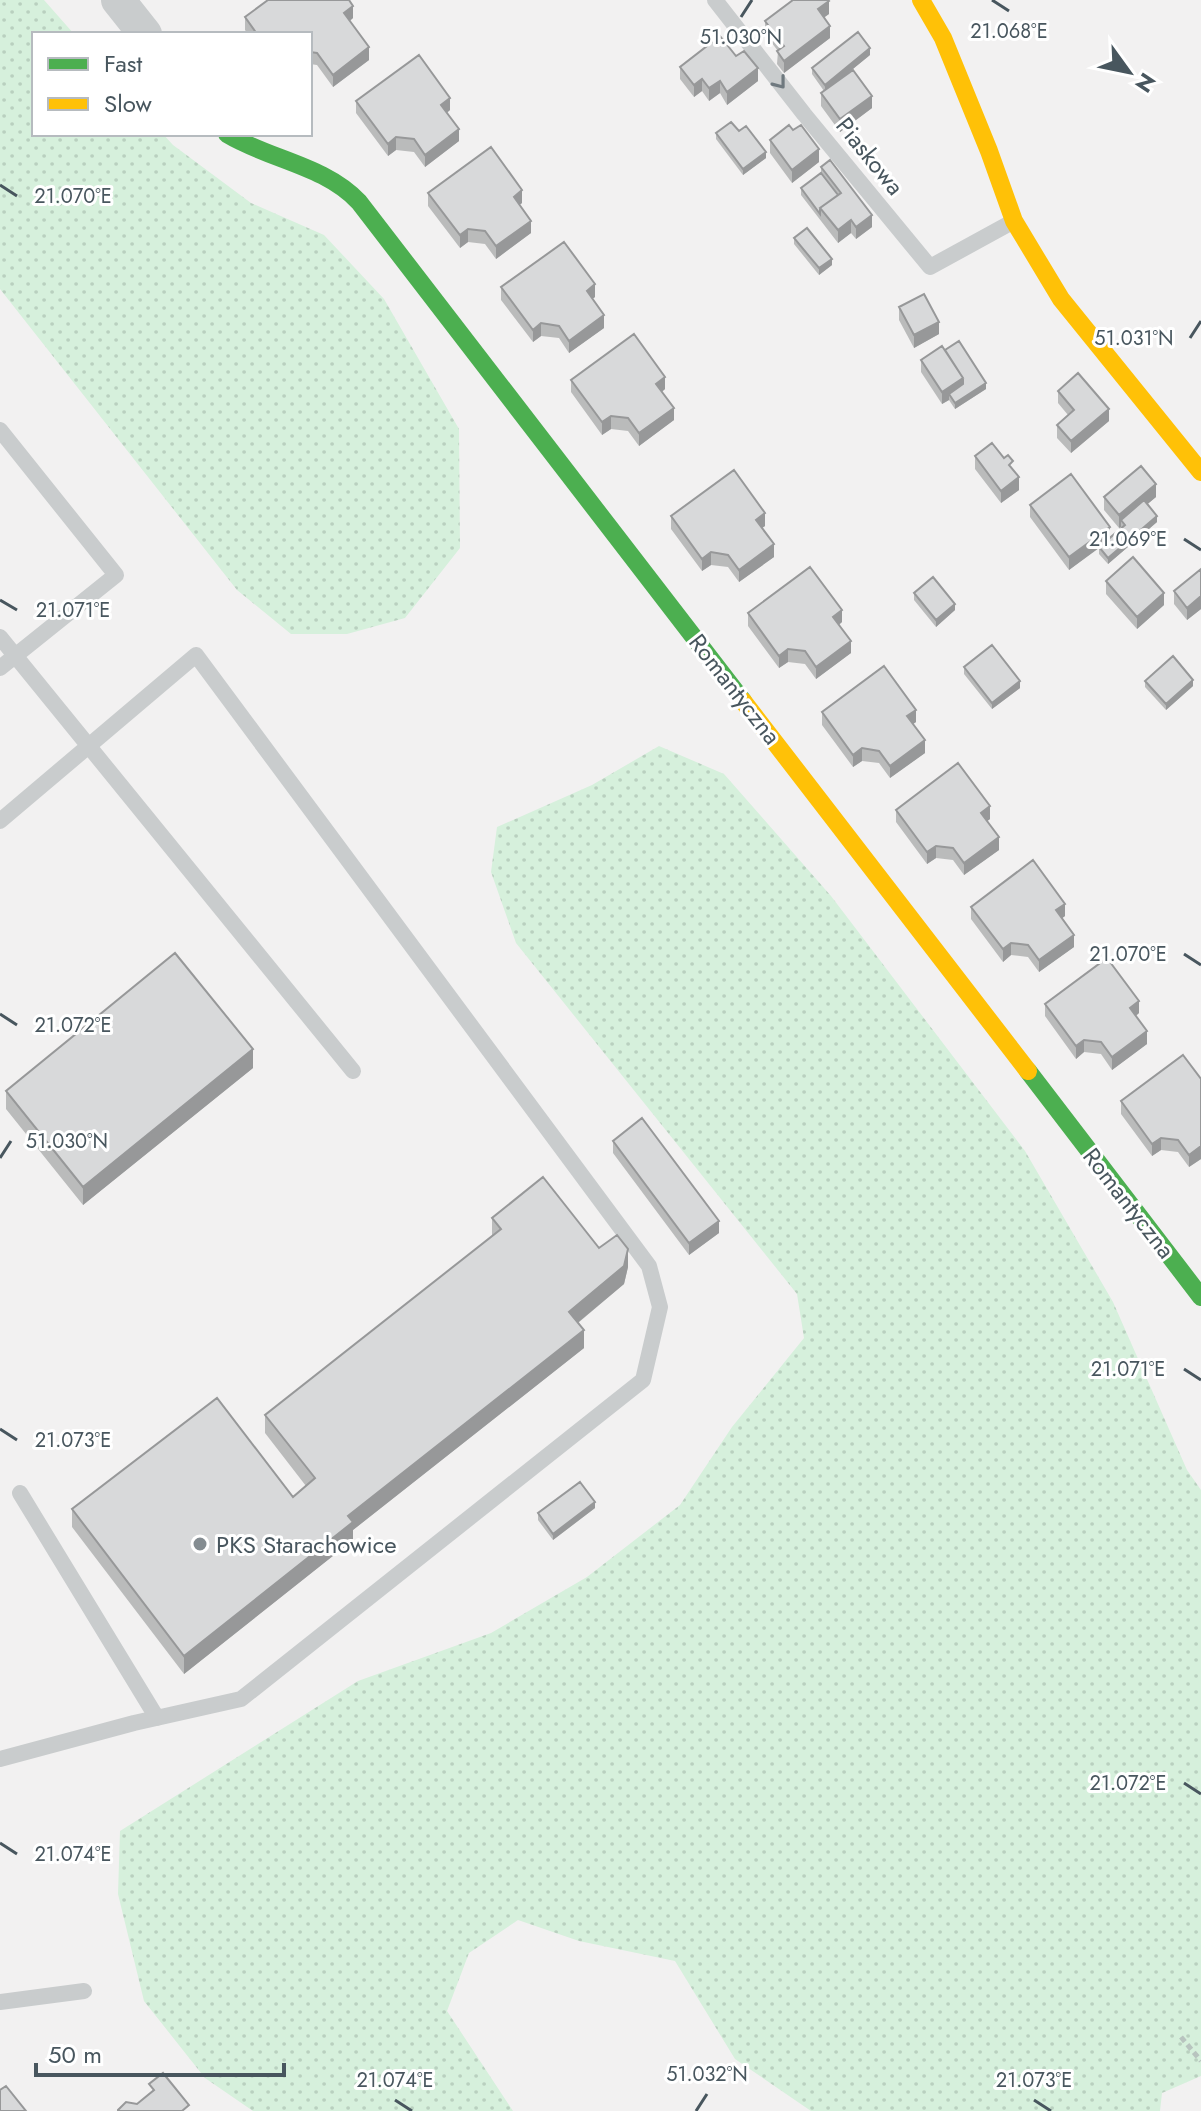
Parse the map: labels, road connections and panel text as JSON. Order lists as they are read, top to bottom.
{
  "streets": {
    "street": ["Romantyczna"],
    "lane": ["Piaskowa"]
  },
  "one_way": ["Piaskowa"],
  "places": ["PKS Starachowice"],
  "legend": ["Fast", "Slow"],
  "scale_bar": "50 m",
  "north": "bottom right",
  "coordinates": [
    "21.068°E",
    "51.030°N",
    "21.070°E",
    "51.031°N",
    "21.069°E",
    "21.071°E",
    "21.072°E",
    "21.073°E",
    "21.074°E",
    "51.032°N"
  ]
}
